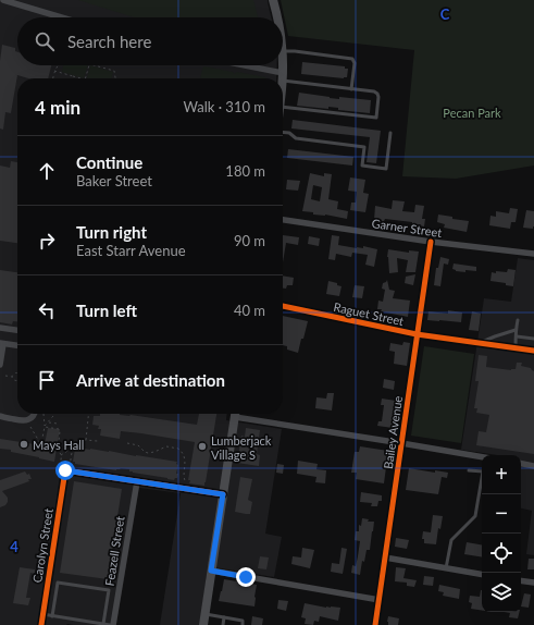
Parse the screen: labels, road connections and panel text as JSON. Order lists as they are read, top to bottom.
{
  "streets": {
    "street": [
      "Garner Street",
      "Raguet Street",
      "Bailey Avenue",
      "Carolyn Street",
      "Feazell Street"
    ]
  },
  "crossings": [
    ["Garner Street", "Bailey Avenue"],
    ["Raguet Street", "Bailey Avenue"]
  ],
  "parks": ["Pecan Park"],
  "places": ["Mays Hall", "Lumberjack Village S"],
  "page": {
    "search": "Search here",
    "heading": ["4 min", "Walk · 310 m"],
    "list": [
      ["Continue", "Baker Street", "180 m"],
      ["Turn right", "East Starr Avenue", "90 m"],
      ["Turn left", "40 m"],
      "Arrive at destination"
    ],
    "map_buttons": ["+", "−"]
  },
  "grid": {
    "columns": ["C"],
    "rows": ["4"]
  }
}
